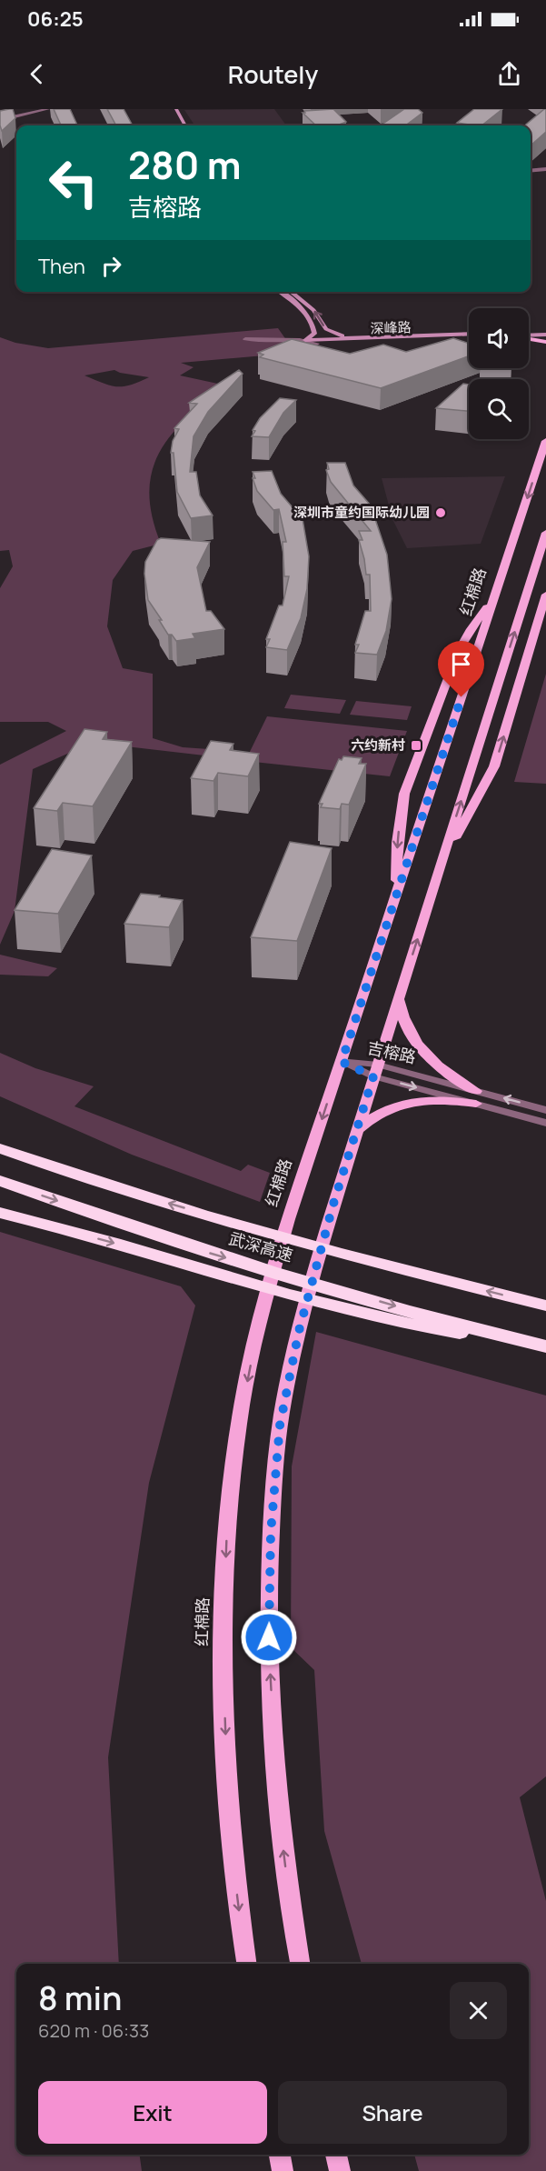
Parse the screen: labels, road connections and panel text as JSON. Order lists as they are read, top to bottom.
{
  "streets": {
    "highway": ["武深高速"],
    "main road": ["红棉路"],
    "street": ["深峰路", "吉榕路"]
  },
  "crossings": [
    ["红棉路", "吉榕路"]
  ],
  "places": {
    "other": ["深圳市童约国际幼儿园"],
    "transit": ["六约新村"]
  },
  "page": {
    "status": "06:25",
    "header": "Routely",
    "turn": ["280 m", "吉榕路"],
    "then": "Then",
    "heading": ["8 min", "620 m · 06:33"],
    "buttons": ["Exit", "Share"]
  }
}
